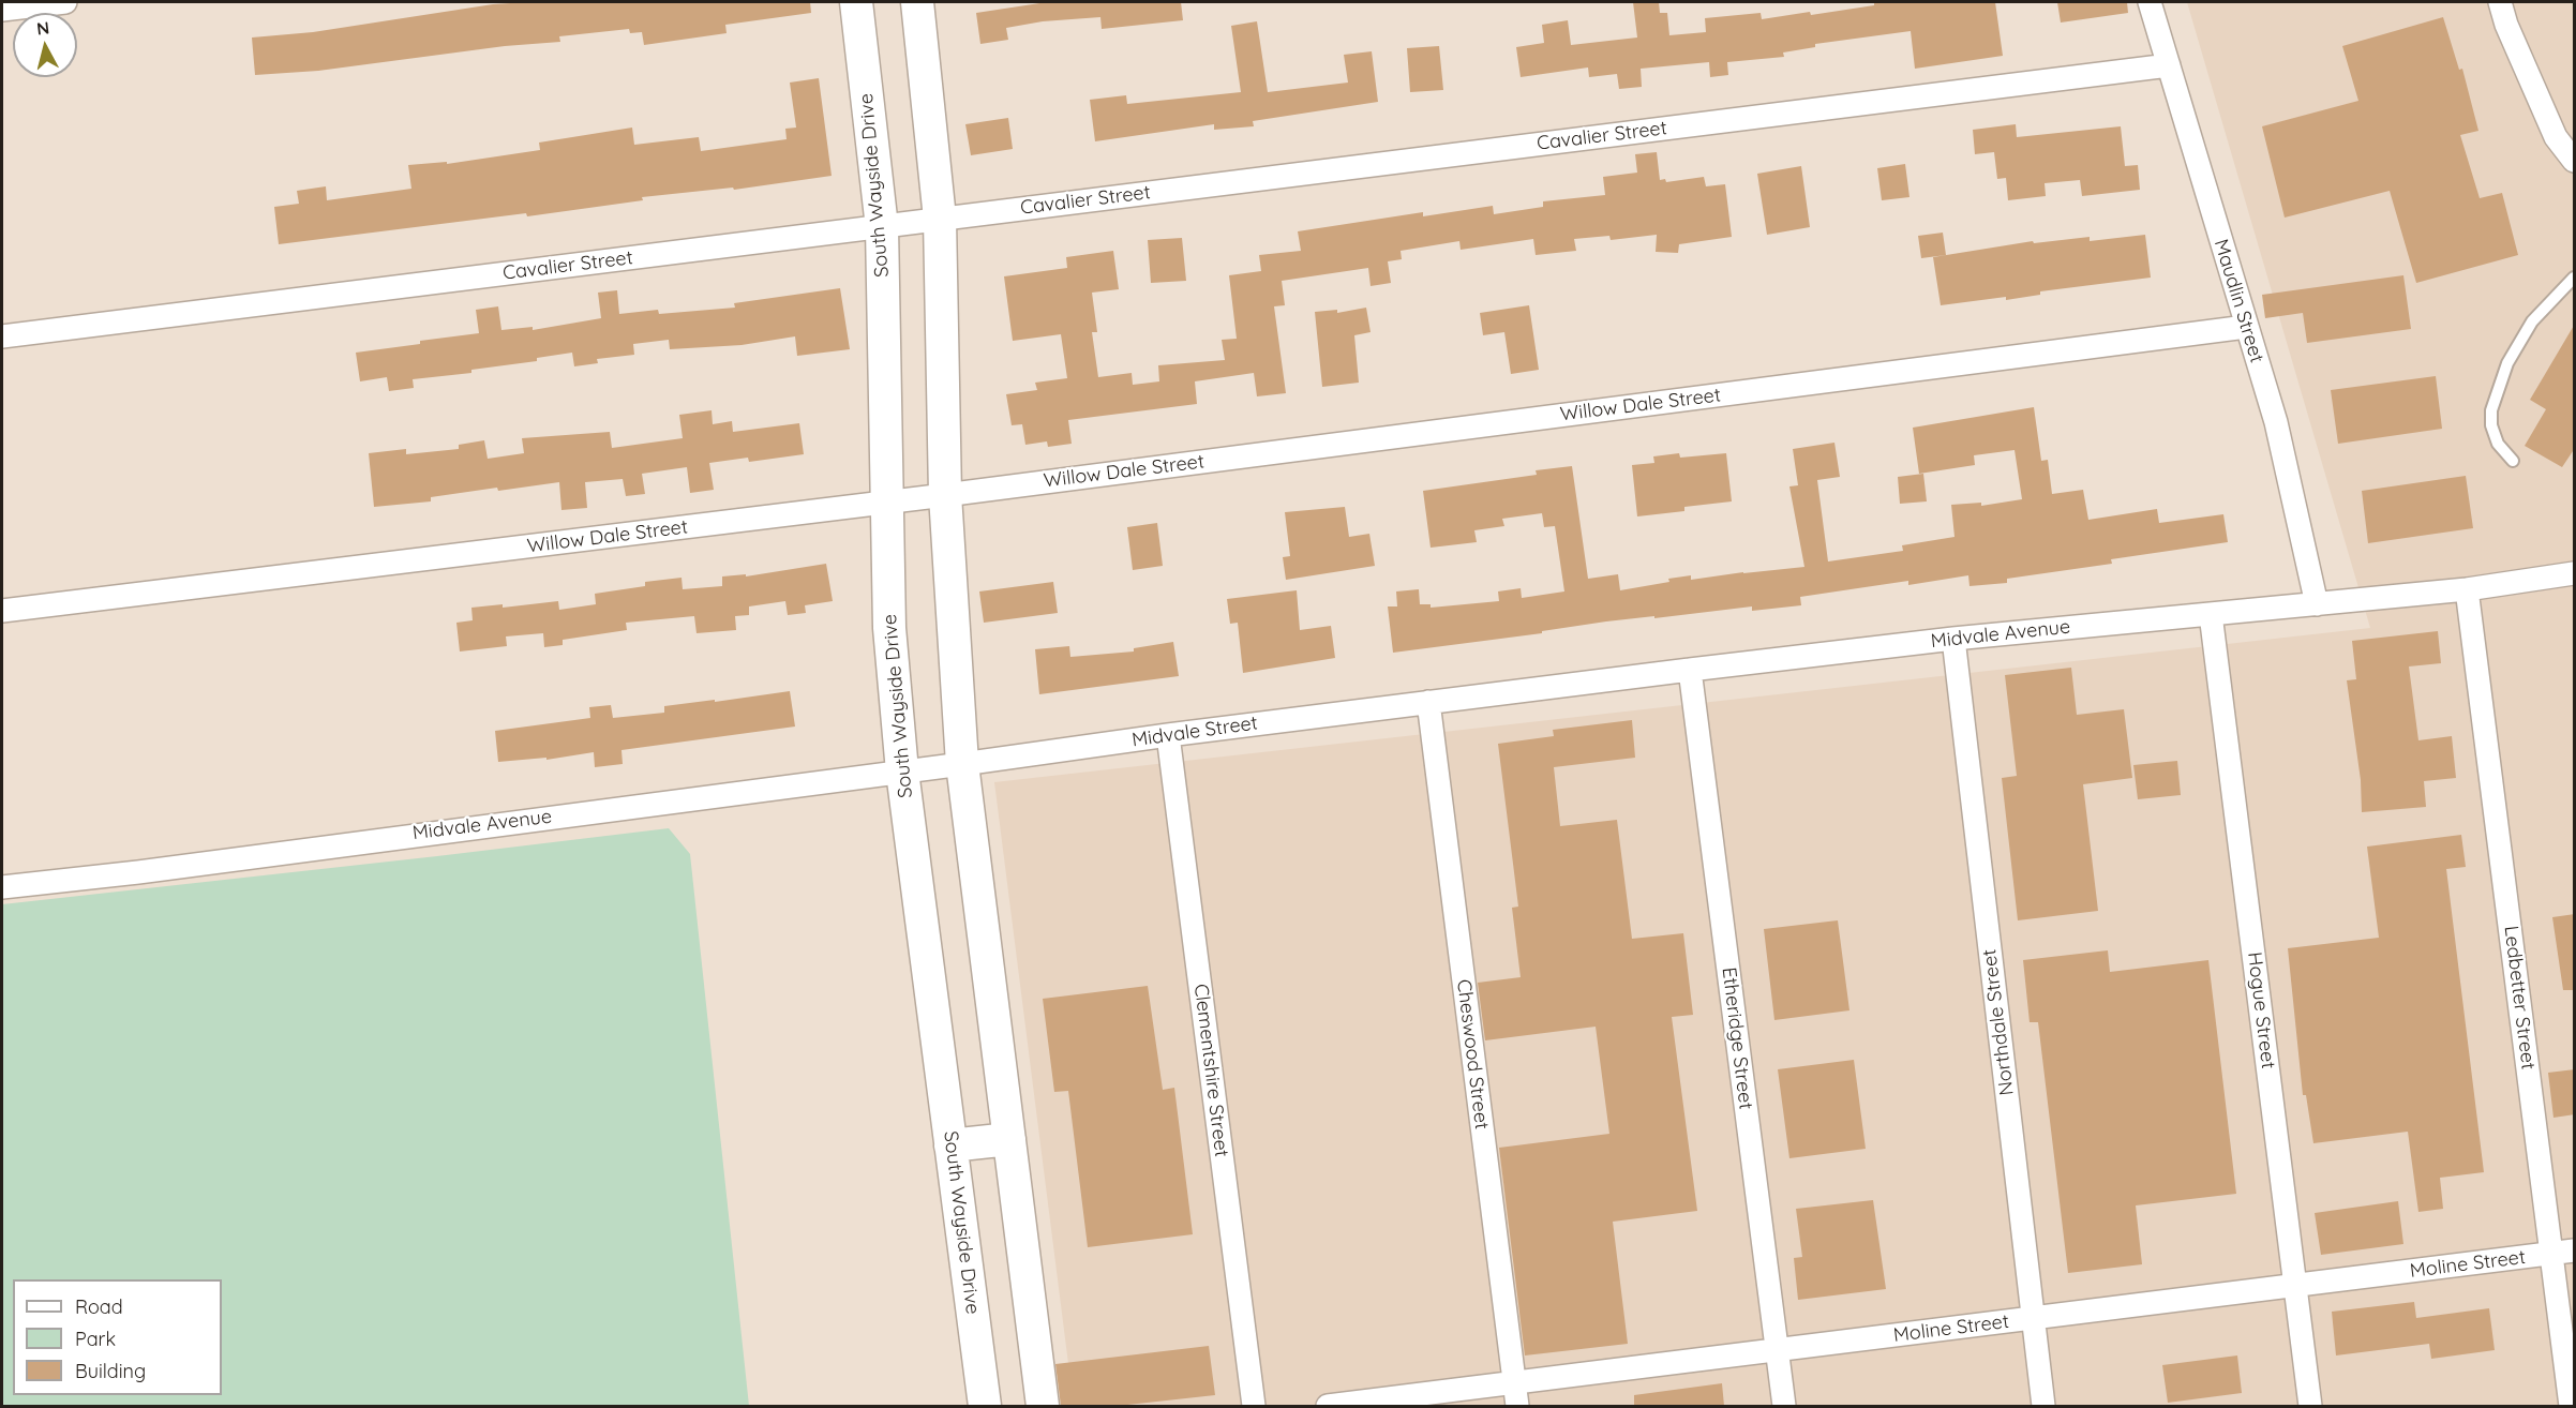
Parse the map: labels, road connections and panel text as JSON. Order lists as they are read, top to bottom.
{
  "streets": {
    "main road": ["South Wayside Drive"],
    "street": [
      "Cavalier Street",
      "Maudlin Street",
      "Willow Dale Street",
      "Midvale Avenue",
      "Midvale Street",
      "Ledbetter Street",
      "Hogue Street",
      "Northdale Street",
      "Etheridge Street",
      "Cheswood Street",
      "Clementshire Street",
      "Moline Street"
    ]
  },
  "crossings": [
    ["Cavalier Street", "South Wayside Drive"],
    ["Cavalier Street", "Maudlin Street"],
    ["South Wayside Drive", "Willow Dale Street"],
    ["South Wayside Drive", "Midvale Avenue"],
    ["Maudlin Street", "Willow Dale Street"],
    ["Maudlin Street", "Midvale Avenue"],
    ["Midvale Avenue", "Midvale Street"],
    ["Midvale Avenue", "Ledbetter Street"],
    ["Midvale Avenue", "Hogue Street"],
    ["Midvale Avenue", "Northdale Street"],
    ["Midvale Avenue", "Etheridge Street"],
    ["Midvale Avenue", "Cheswood Street"],
    ["Midvale Street", "Cheswood Street"],
    ["Midvale Street", "Clementshire Street"],
    ["Ledbetter Street", "Moline Street"],
    ["Hogue Street", "Moline Street"],
    ["Northdale Street", "Moline Street"],
    ["Etheridge Street", "Moline Street"],
    ["Cheswood Street", "Moline Street"]
  ],
  "legend": ["Road", "Park", "Building"],
  "north": "top"
}
